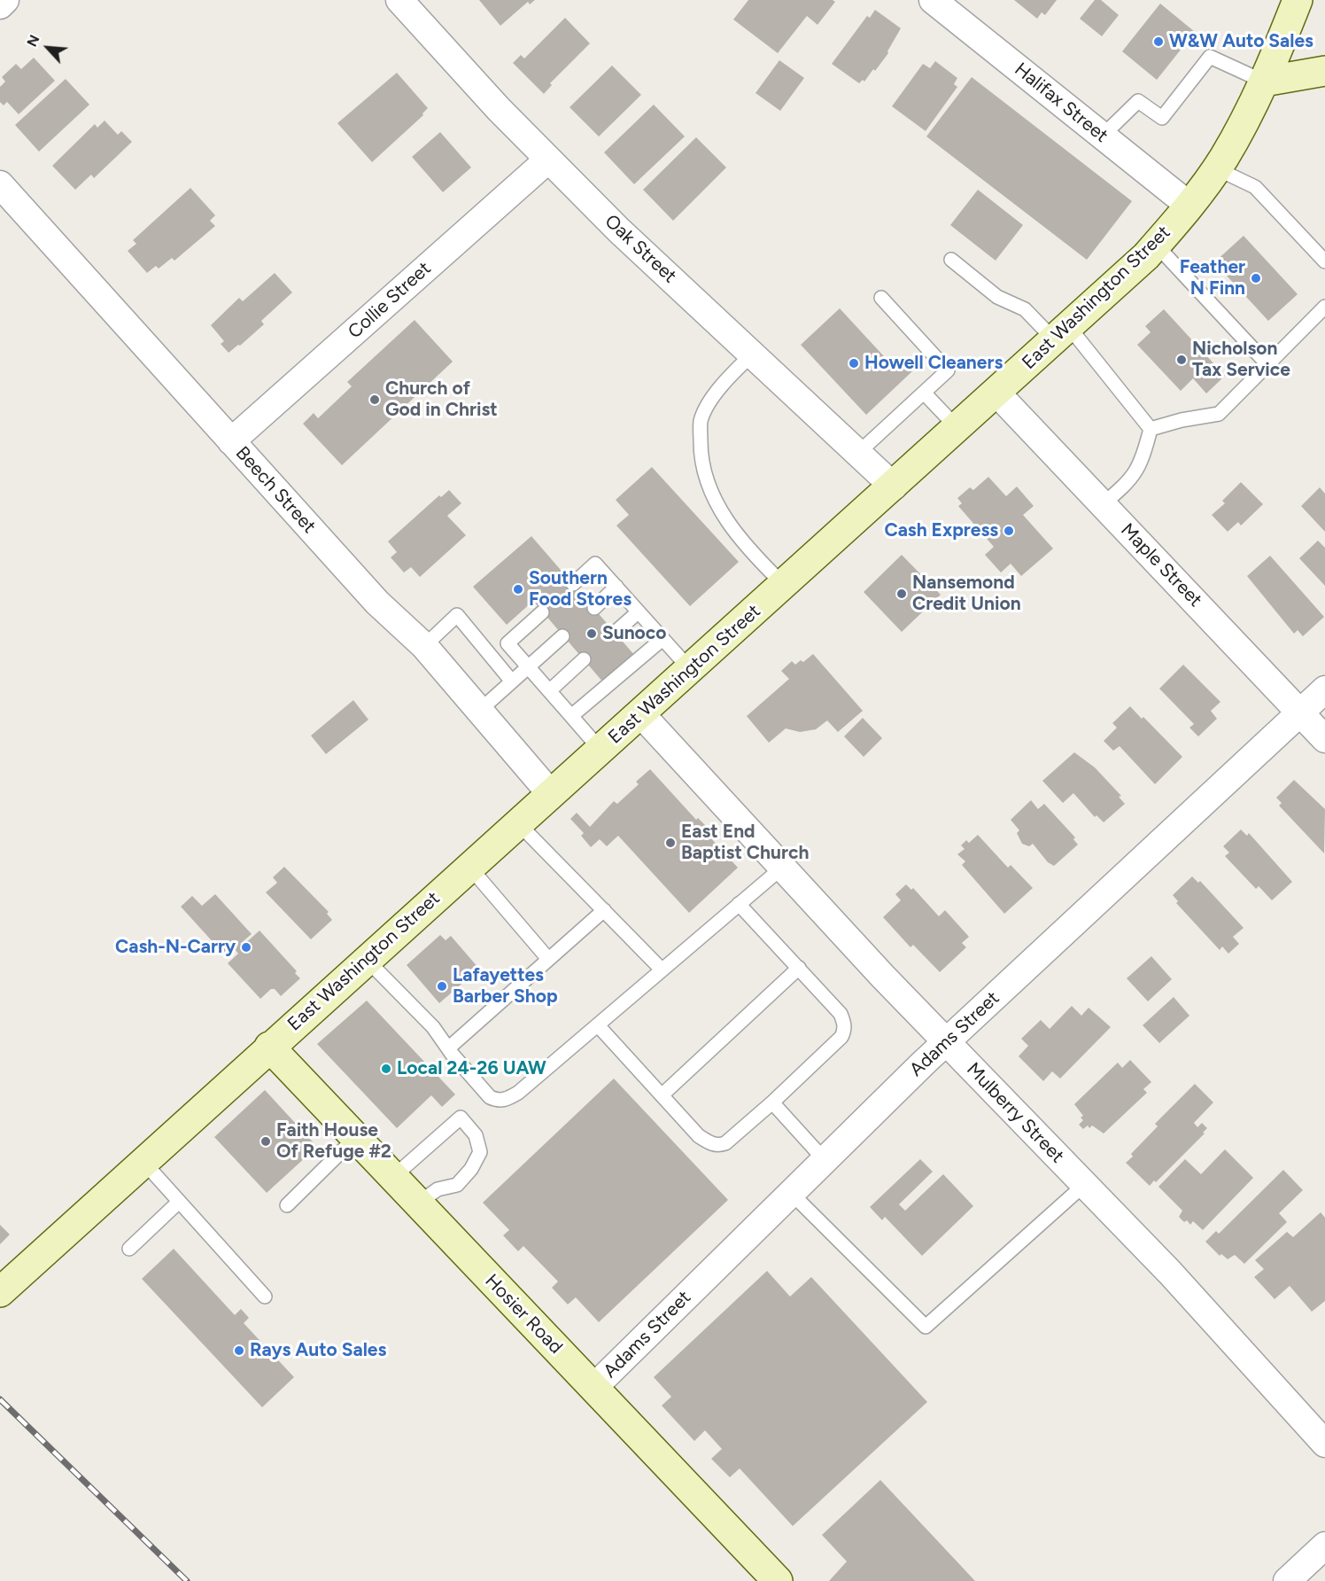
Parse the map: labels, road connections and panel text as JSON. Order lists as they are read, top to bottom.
{
  "streets": {
    "main road": ["East Washington Street", "Hosier Road"],
    "street": [
      "Halifax Street",
      "Oak Street",
      "Collie Street",
      "Beech Street",
      "Maple Street",
      "Adams Street",
      "Mulberry Street"
    ]
  },
  "crossings": [
    ["Halifax Street", "East Washington Street"],
    ["Oak Street", "East Washington Street"],
    ["Oak Street", "Collie Street"],
    ["East Washington Street", "Beech Street"],
    ["East Washington Street", "Maple Street"],
    ["East Washington Street", "Mulberry Street"],
    ["East Washington Street", "Hosier Road"],
    ["Collie Street", "Beech Street"],
    ["Maple Street", "Adams Street"],
    ["Adams Street", "Mulberry Street"],
    ["Adams Street", "Hosier Road"]
  ],
  "places": [
    "W&W Auto Sales",
    "Feather N Finn",
    "Nicholson Tax Service",
    "Howell Cleaners",
    "Church of God in Christ",
    "Cash Express",
    "Southern Food Stores",
    "Nansemond Credit Union",
    "Sunoco",
    "East End Baptist Church",
    "Cash-N-Carry",
    "Lafayettes Barber Shop",
    "Local 24-26 UAW",
    "Faith House Of Refuge #2",
    "Rays Auto Sales"
  ],
  "north": "top left"
}
